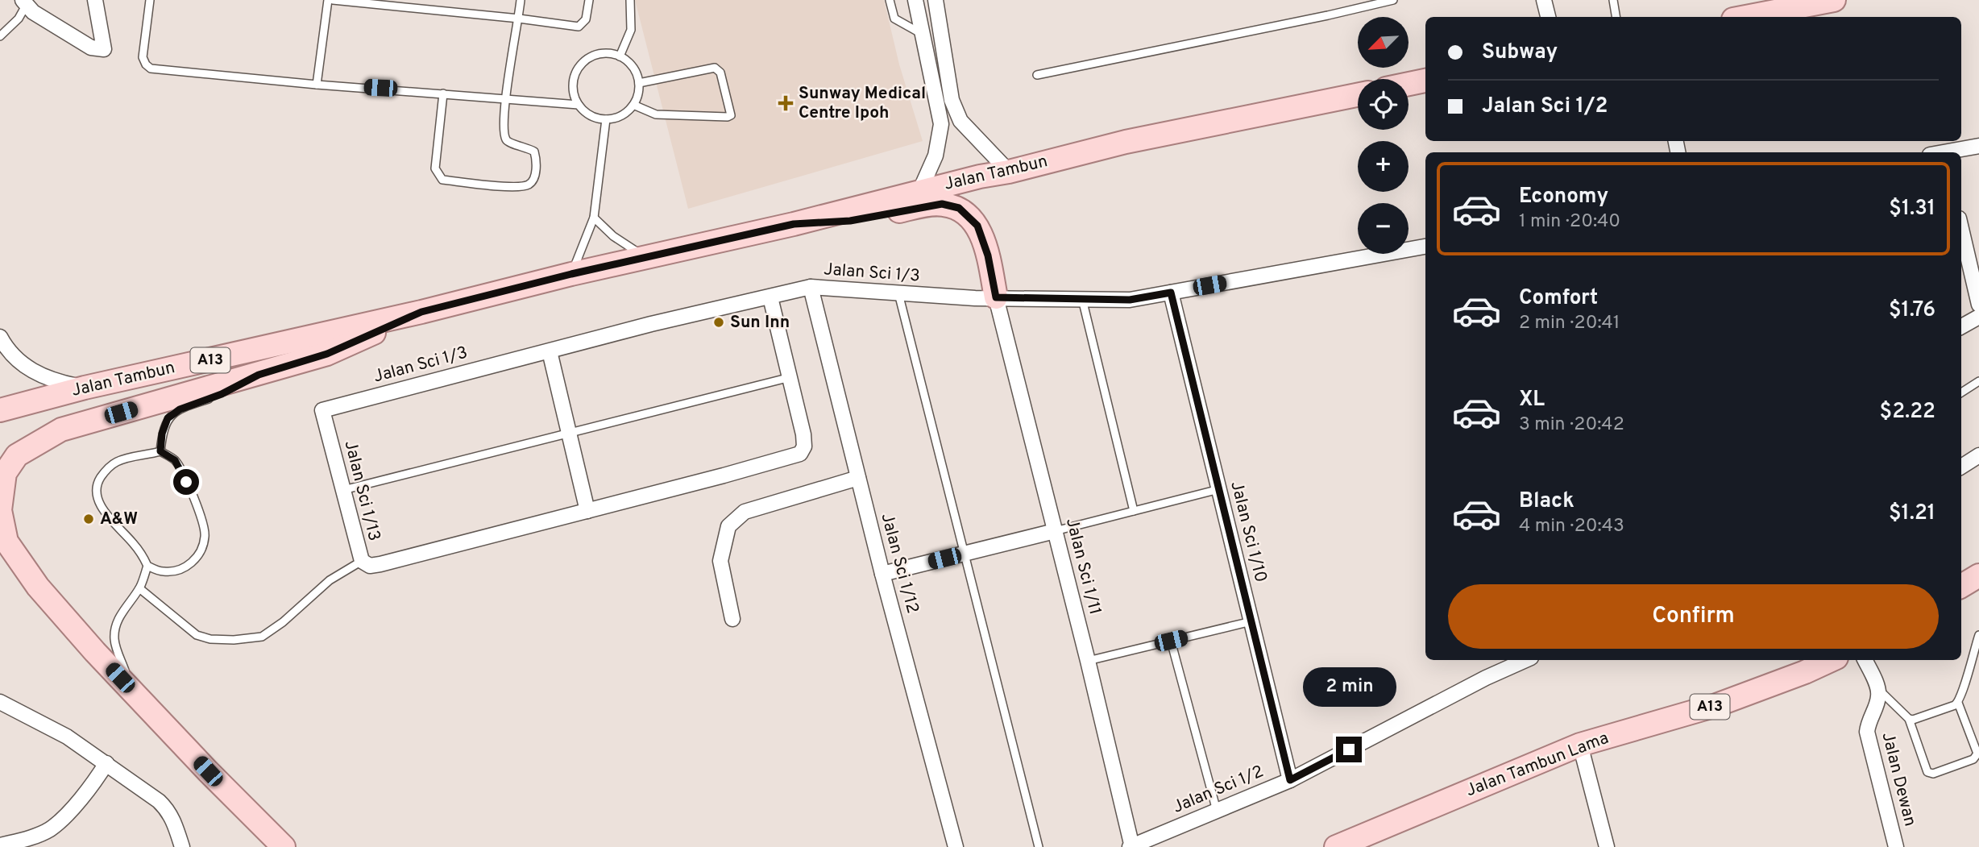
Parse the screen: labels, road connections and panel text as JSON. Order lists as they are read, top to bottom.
{
  "streets": {
    "main road": ["Jalan Tambun", "A13", "Jalan Tambun Lama"],
    "street": [
      "Jalan Sci 1/3",
      "Jalan Sci 1/13",
      "Jalan Sci 1/10",
      "Jalan Sci 1/12",
      "Jalan Sci 1/11",
      "Jalan Dewan",
      "Jalan Sci 1/2"
    ]
  },
  "crossings": [
    ["Jalan Sci 1/3", "Jalan Sci 1/13"],
    ["Jalan Sci 1/3", "Jalan Sci 1/10"],
    ["Jalan Sci 1/3", "Jalan Sci 1/12"],
    ["Jalan Sci 1/3", "Jalan Sci 1/11"],
    ["Jalan Sci 1/10", "Jalan Sci 1/2"],
    ["Jalan Sci 1/11", "Jalan Sci 1/2"]
  ],
  "places": {
    "health": ["Sunway Medical Centre Ipoh"],
    "other": ["Sun Inn", "A&W"]
  },
  "north": "bottom left",
  "page": {
    "map_buttons": ["+", "−"],
    "banner": ["Subway", "Jalan Sci 1/2"],
    "list": [
      {
        "name": "Economy",
        "note": "1 min · 20:40",
        "value": "$1.31"
      },
      {
        "name": "Comfort",
        "note": "2 min · 20:41",
        "value": "$1.76"
      },
      {
        "name": "XL",
        "note": "3 min · 20:42",
        "value": "$2.22"
      },
      {
        "name": "Black",
        "note": "4 min · 20:43",
        "value": "$1.21"
      }
    ],
    "buttons": "Confirm",
    "bubble": "2 min"
  }
}
